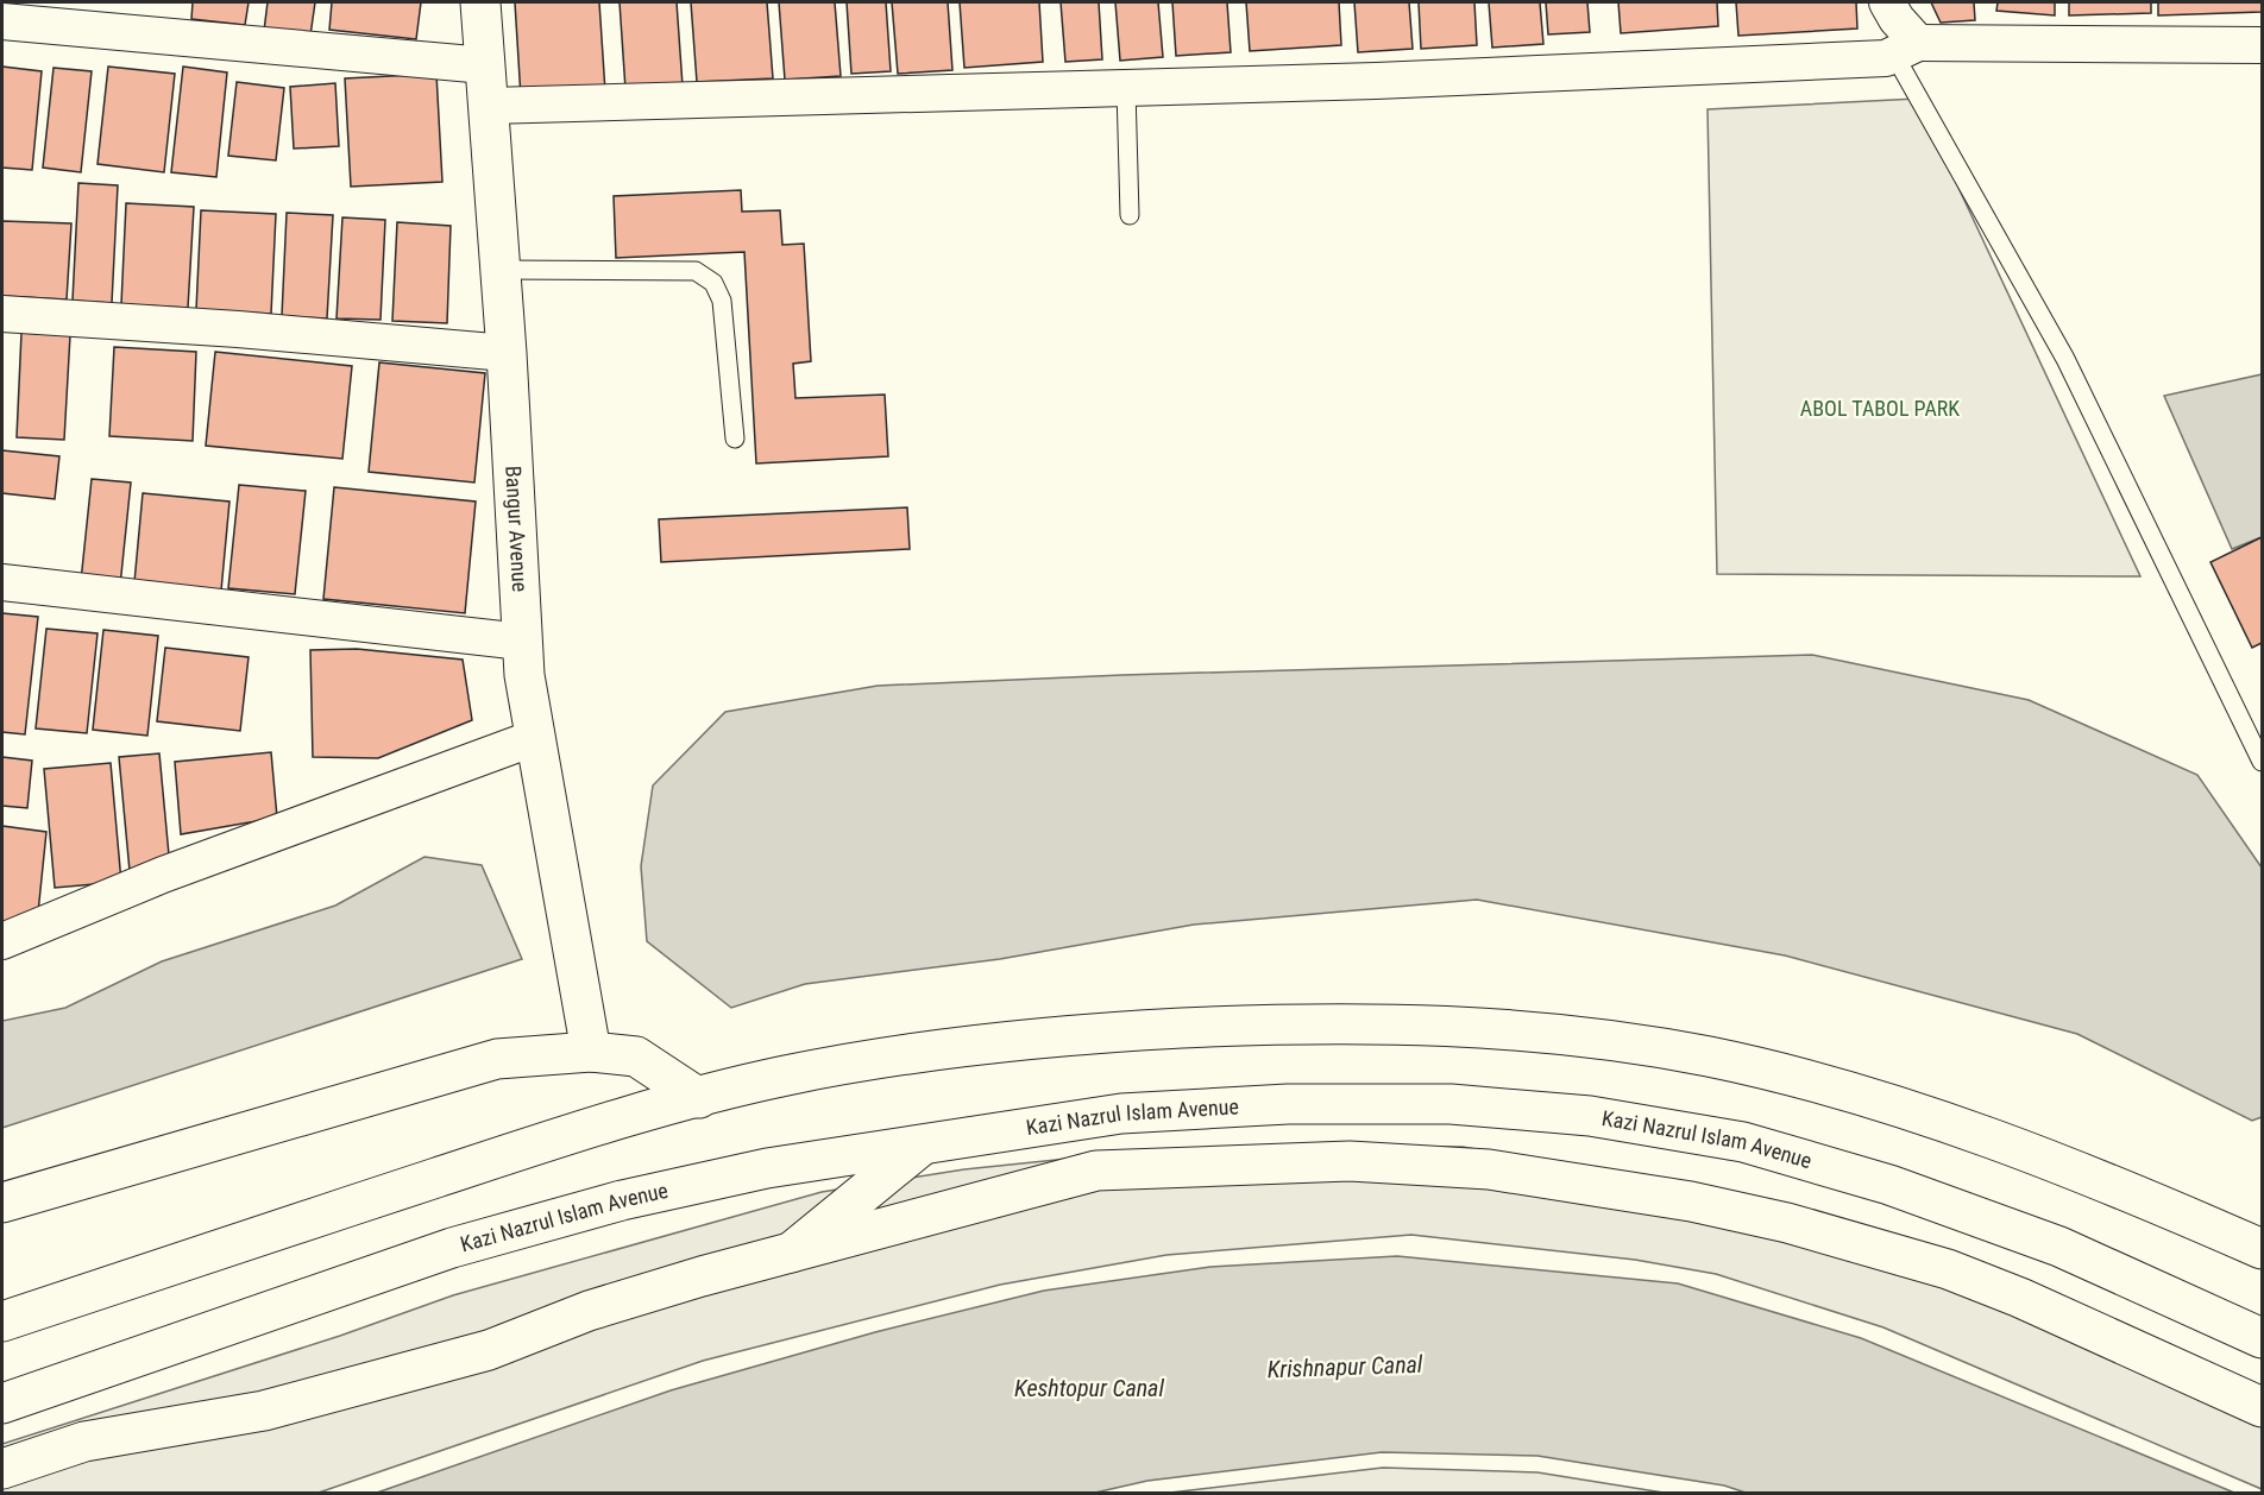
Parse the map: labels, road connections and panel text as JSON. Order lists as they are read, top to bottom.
{
  "streets": {
    "main road": ["Bangur Avenue", "Kazi Nazrul Islam Avenue"]
  },
  "water": ["Krishnapur Canal", "Keshtopur Canal"],
  "parks": ["ABOL TABOL PARK"]
}
